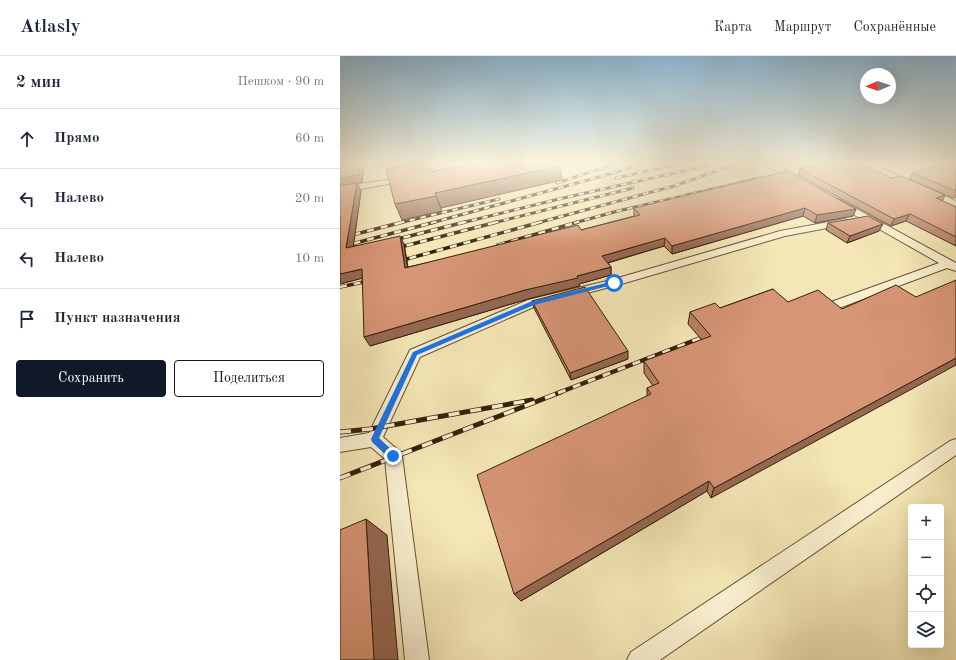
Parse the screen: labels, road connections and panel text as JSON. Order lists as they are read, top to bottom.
{
  "north": "left",
  "page": {
    "header": "Atlasly",
    "nav": ["Карта", "Маршрут", "Сохранённые"],
    "heading": ["2 мин", "Пешком · 90 m"],
    "list": [
      ["Прямо", "60 m"],
      ["Налево", "20 m"],
      ["Налево", "10 m"],
      "Пункт назначения"
    ],
    "buttons": ["Сохранить", "Поделиться"],
    "map_buttons": ["+", "−"]
  }
}
